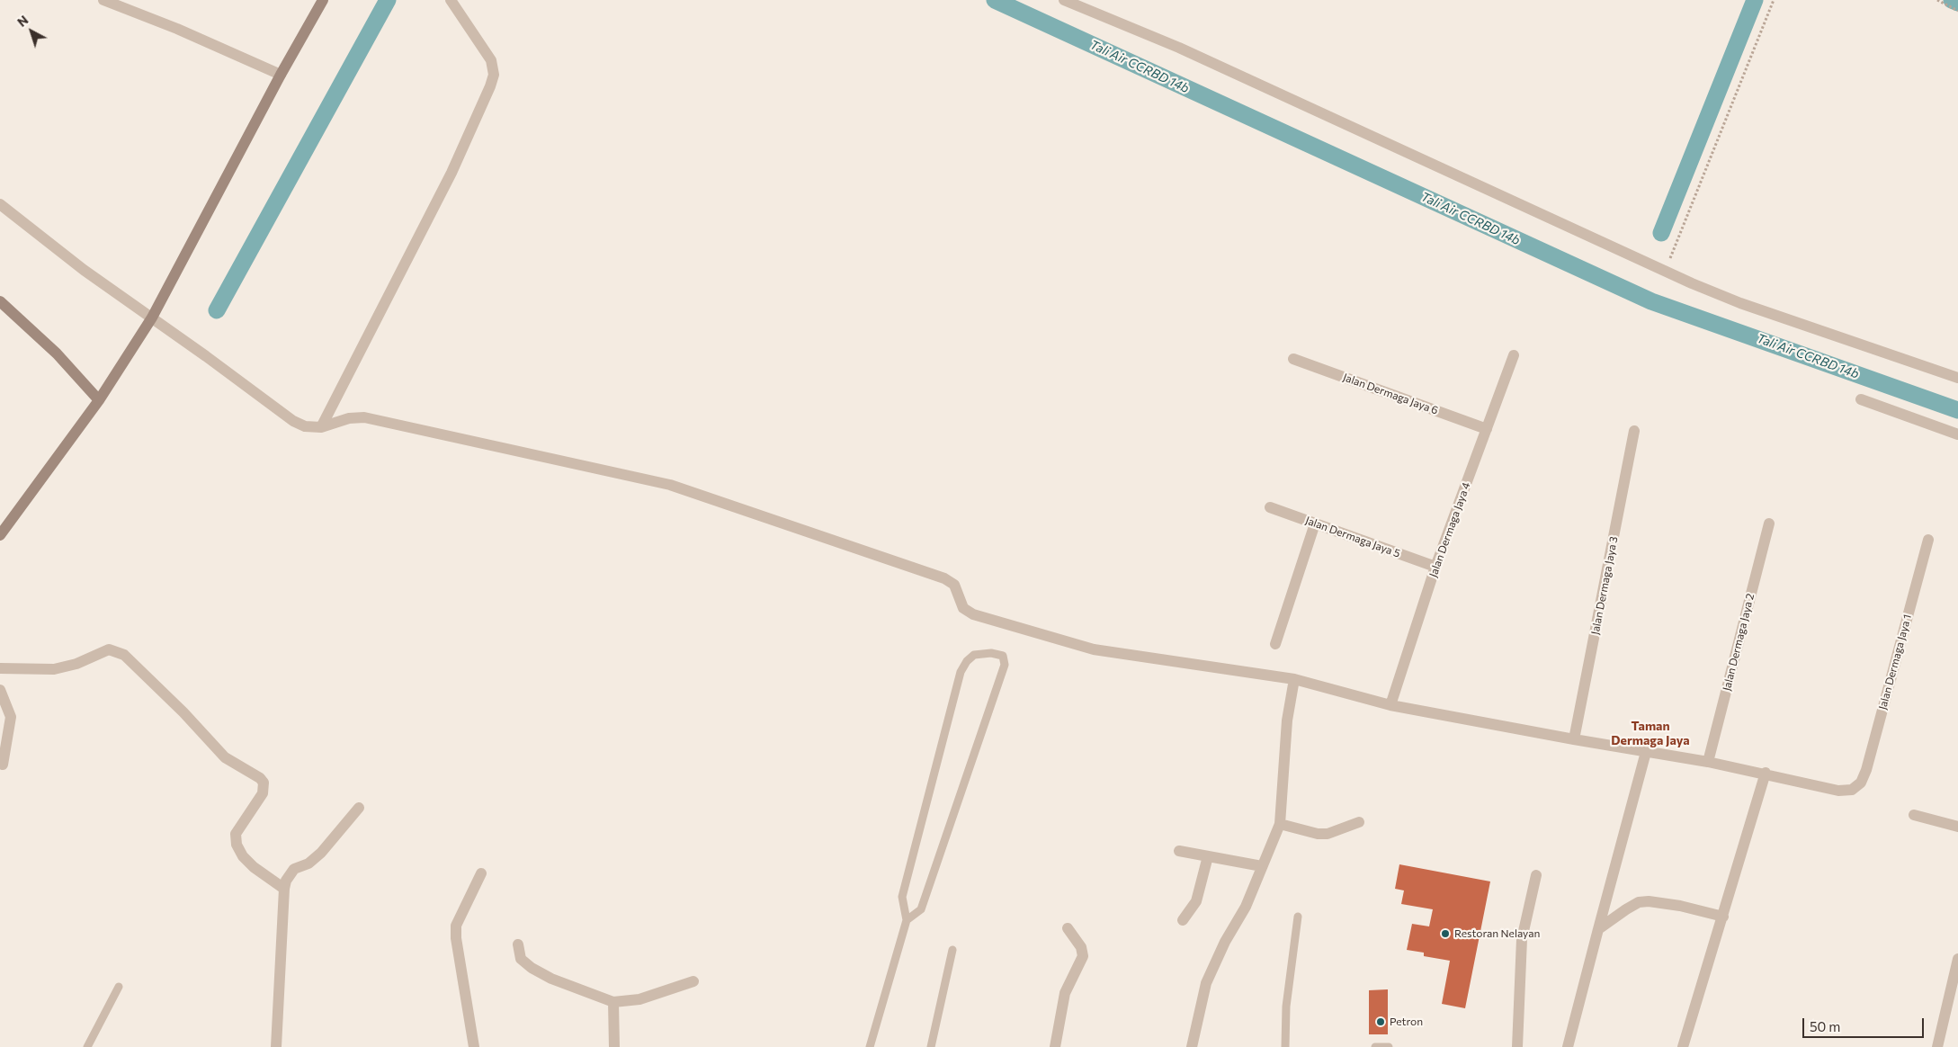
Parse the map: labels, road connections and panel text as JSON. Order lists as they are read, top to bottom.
{
  "streets": {
    "street": [
      "Jalan Dermaga Jaya 6",
      "Jalan Dermaga Jaya 4",
      "Jalan Dermaga Jaya 5",
      "Jalan Dermaga Jaya 3",
      "Jalan Dermaga Jaya 2",
      "Jalan Dermaga Jaya 1"
    ]
  },
  "crossings": [
    ["Jalan Dermaga Jaya 6", "Jalan Dermaga Jaya 4"],
    ["Jalan Dermaga Jaya 4", "Jalan Dermaga Jaya 5"]
  ],
  "districts": ["Taman Dermaga Jaya"],
  "water": ["Tali Air CCRBD 14b"],
  "places": ["Restoran Nelayan", "Petron"],
  "scale_bar": "50 m",
  "north": "top left"
}
